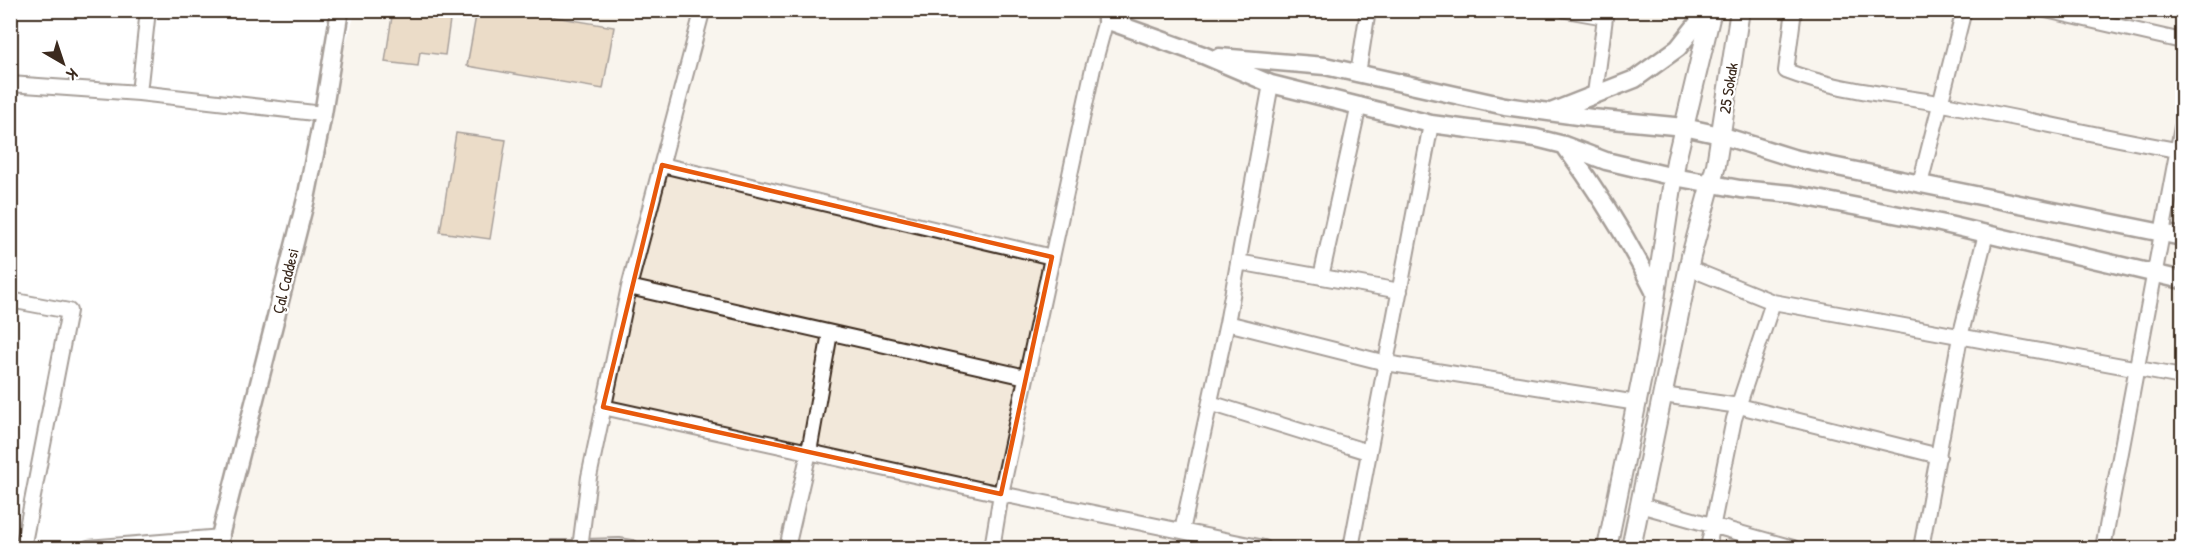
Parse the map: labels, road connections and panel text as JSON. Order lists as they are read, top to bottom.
{
  "streets": {
    "main road": ["25 Sokak"],
    "street": ["Çal Caddesi"]
  },
  "north": "bottom right"
}
